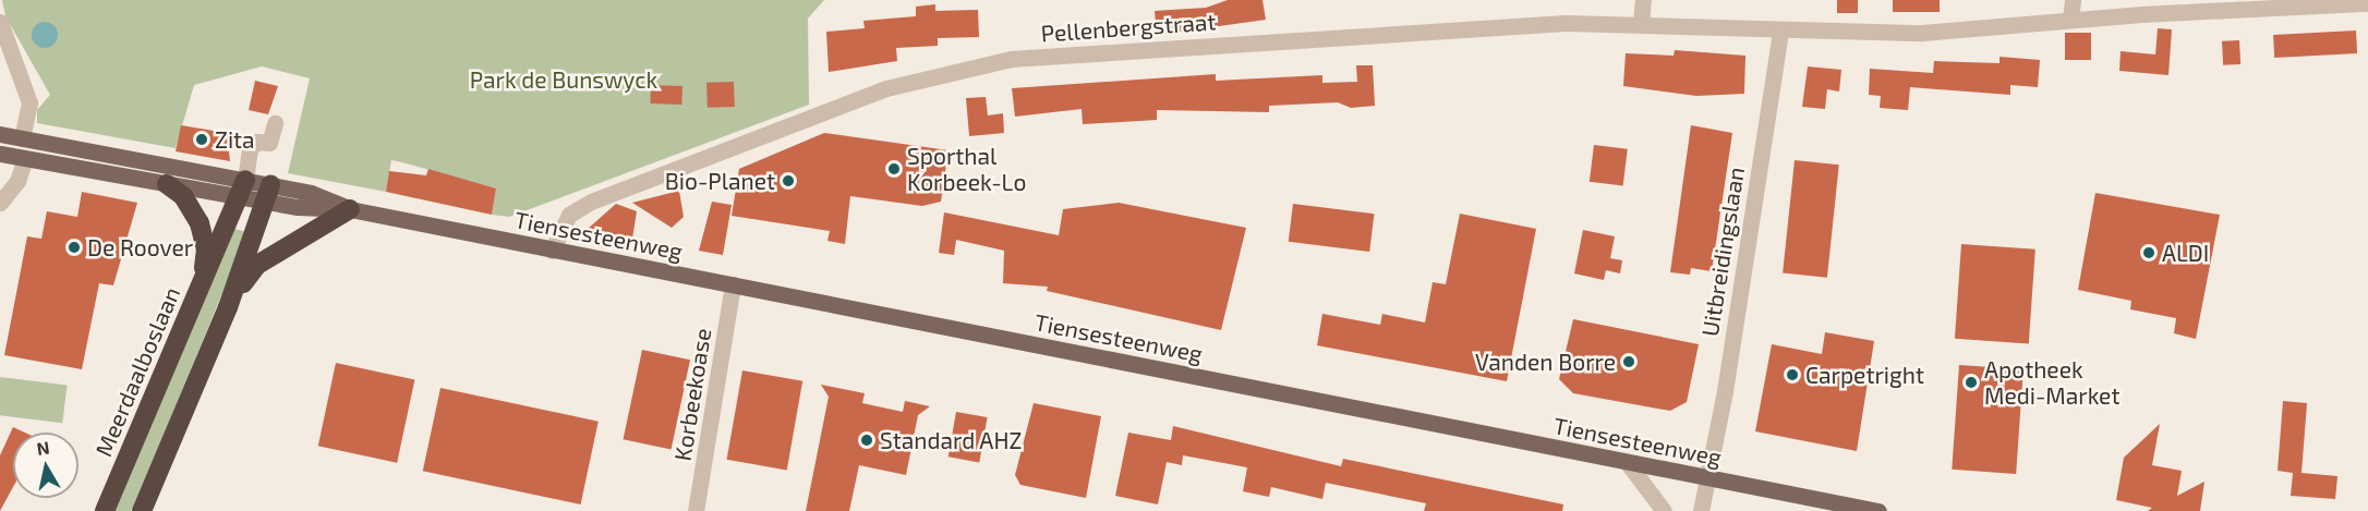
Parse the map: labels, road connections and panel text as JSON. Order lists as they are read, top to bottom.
{
  "streets": {
    "highway": ["Meerdaalboslaan"],
    "main road": ["Tiensesteenweg"],
    "street": ["Pellenbergstraat", "Uitbreidingslaan", "Korbeekoase"]
  },
  "crossings": [
    ["Pellenbergstraat", "Tiensesteenweg"],
    ["Pellenbergstraat", "Uitbreidingslaan"],
    ["Tiensesteenweg", "Uitbreidingslaan"],
    ["Tiensesteenweg", "Meerdaalboslaan"],
    ["Tiensesteenweg", "Korbeekoase"]
  ],
  "parks": ["Park de Bunswyck"],
  "places": [
    "Zita",
    "Sporthal Korbeek-Lo",
    "Bio-Planet",
    "De Roover",
    "ALDI",
    "Vanden Borre",
    "Carpetright",
    "Apotheek Medi-Market",
    "Standard AHZ"
  ],
  "north": "top"
}
